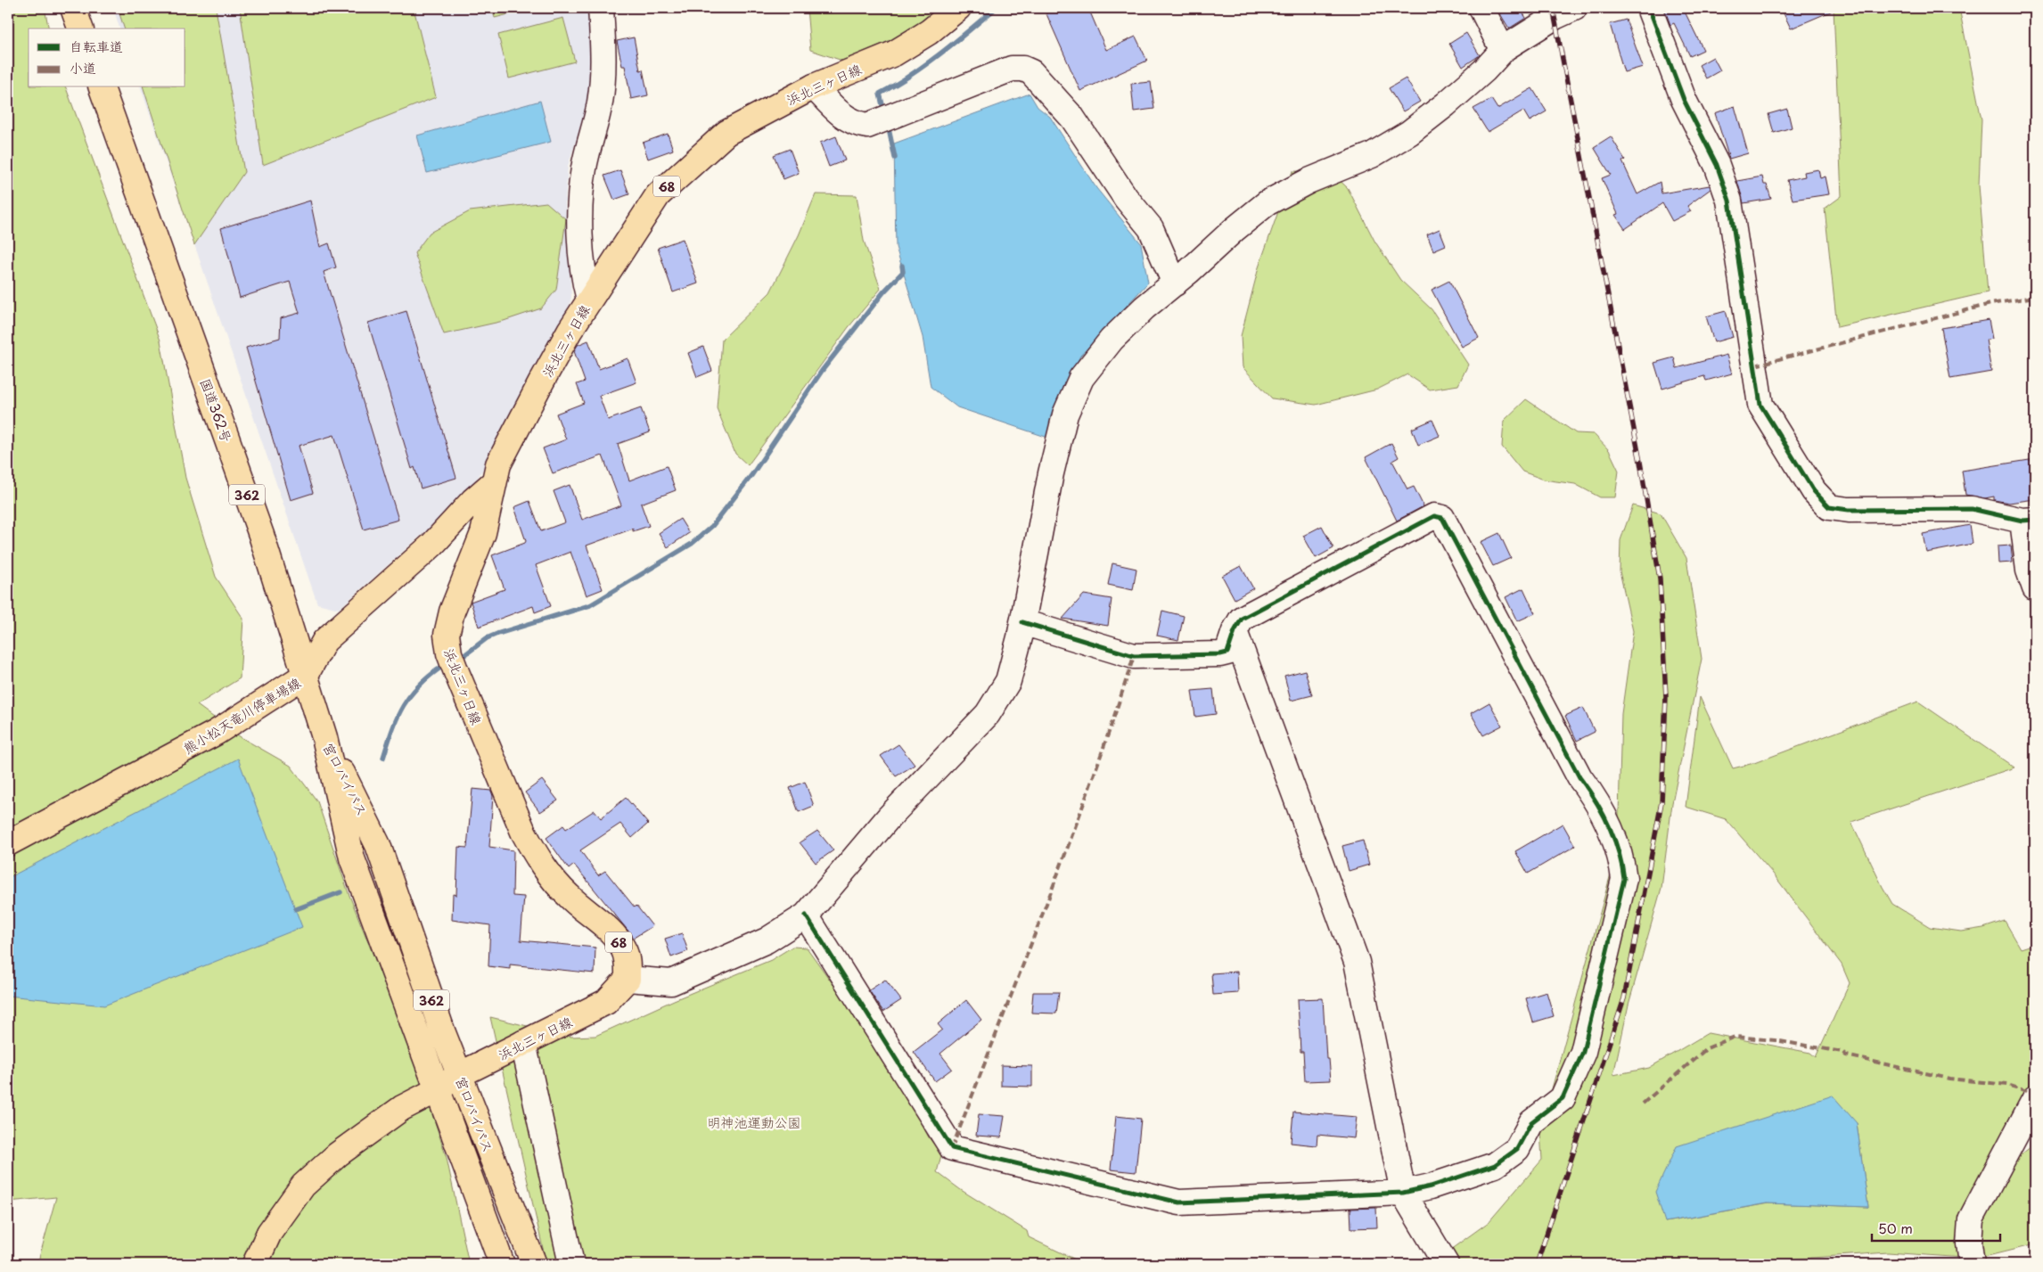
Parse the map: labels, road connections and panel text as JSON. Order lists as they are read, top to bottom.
{
  "streets": {
    "main road": [
      "浜北三ヶ日線",
      "68",
      "国道362号",
      "362",
      "熊小松天竜川停車場線",
      "宮口バイパス"
    ]
  },
  "crossings": [
    ["浜北三ヶ日線", "熊小松天竜川停車場線"],
    ["浜北三ヶ日線", "宮口バイパス"],
    ["国道362号", "熊小松天竜川停車場線"],
    ["国道362号", "宮口バイパス"]
  ],
  "parks": ["明神池運動公園"],
  "legend": ["自転車道", "小道"],
  "scale_bar": "50 m"
}
